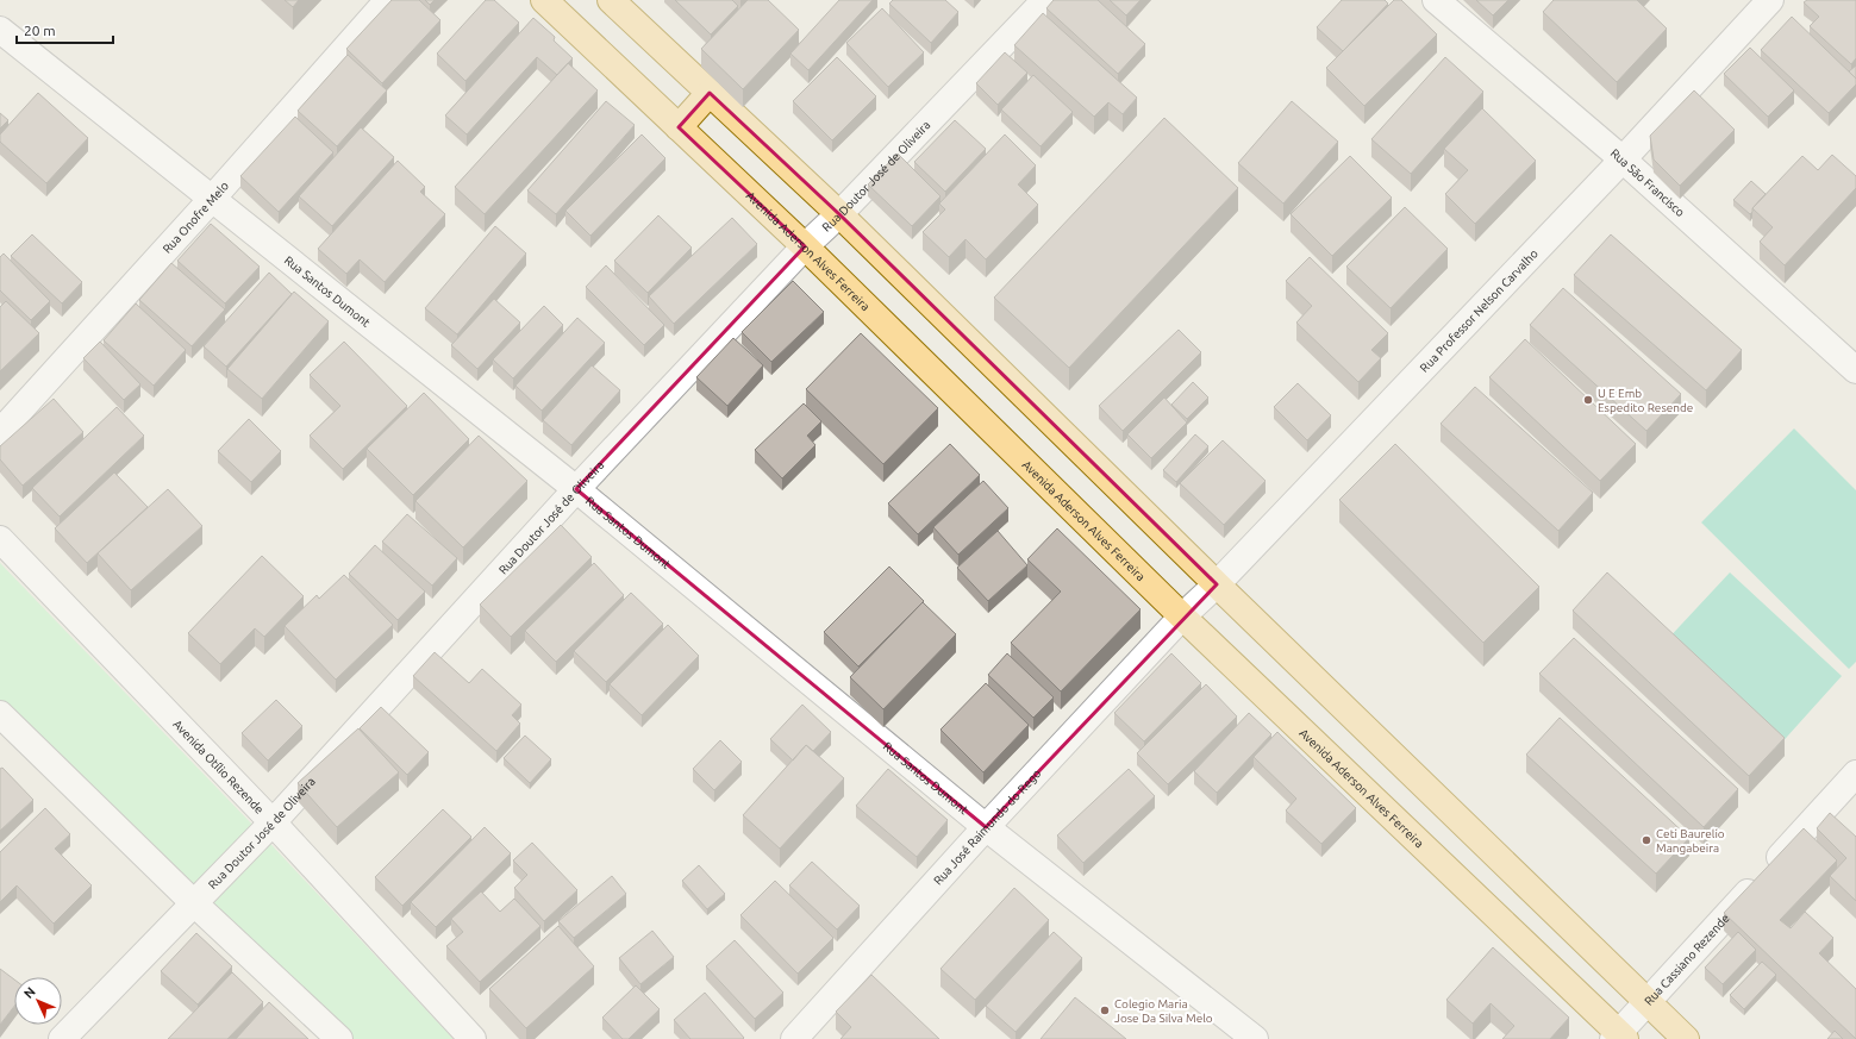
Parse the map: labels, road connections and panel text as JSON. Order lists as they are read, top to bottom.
{
  "streets": {
    "main road": ["Avenida Aderson Alves Ferreira"],
    "street": [
      "Rua Doutor José de Oliveira",
      "Rua São Francisco",
      "Rua Onofre Melo",
      "Rua Santos Dumont",
      "Rua Professor Nelson Carvalho",
      "Avenida Otílio Rezende",
      "Rua José Raimundo do Rego",
      "Rua Cassiano Rezende"
    ]
  },
  "crossings": [
    ["Rua Doutor José de Oliveira", "Avenida Aderson Alves Ferreira"],
    ["Rua Doutor José de Oliveira", "Rua Santos Dumont"],
    ["Rua Doutor José de Oliveira", "Avenida Otílio Rezende"],
    ["Rua São Francisco", "Rua Professor Nelson Carvalho"],
    ["Rua Onofre Melo", "Rua Santos Dumont"],
    ["Avenida Aderson Alves Ferreira", "Rua Professor Nelson Carvalho"],
    ["Avenida Aderson Alves Ferreira", "Rua José Raimundo do Rego"],
    ["Avenida Aderson Alves Ferreira", "Rua Cassiano Rezende"],
    ["Rua Santos Dumont", "Rua José Raimundo do Rego"],
    ["Rua Professor Nelson Carvalho", "Rua José Raimundo do Rego"]
  ],
  "places": ["U E Emb Espedito Resende", "Ceti Baurelio Mangabeira", "Colegio Maria Jose Da Silva Melo"],
  "scale_bar": "20 m",
  "north": "top left"
}
